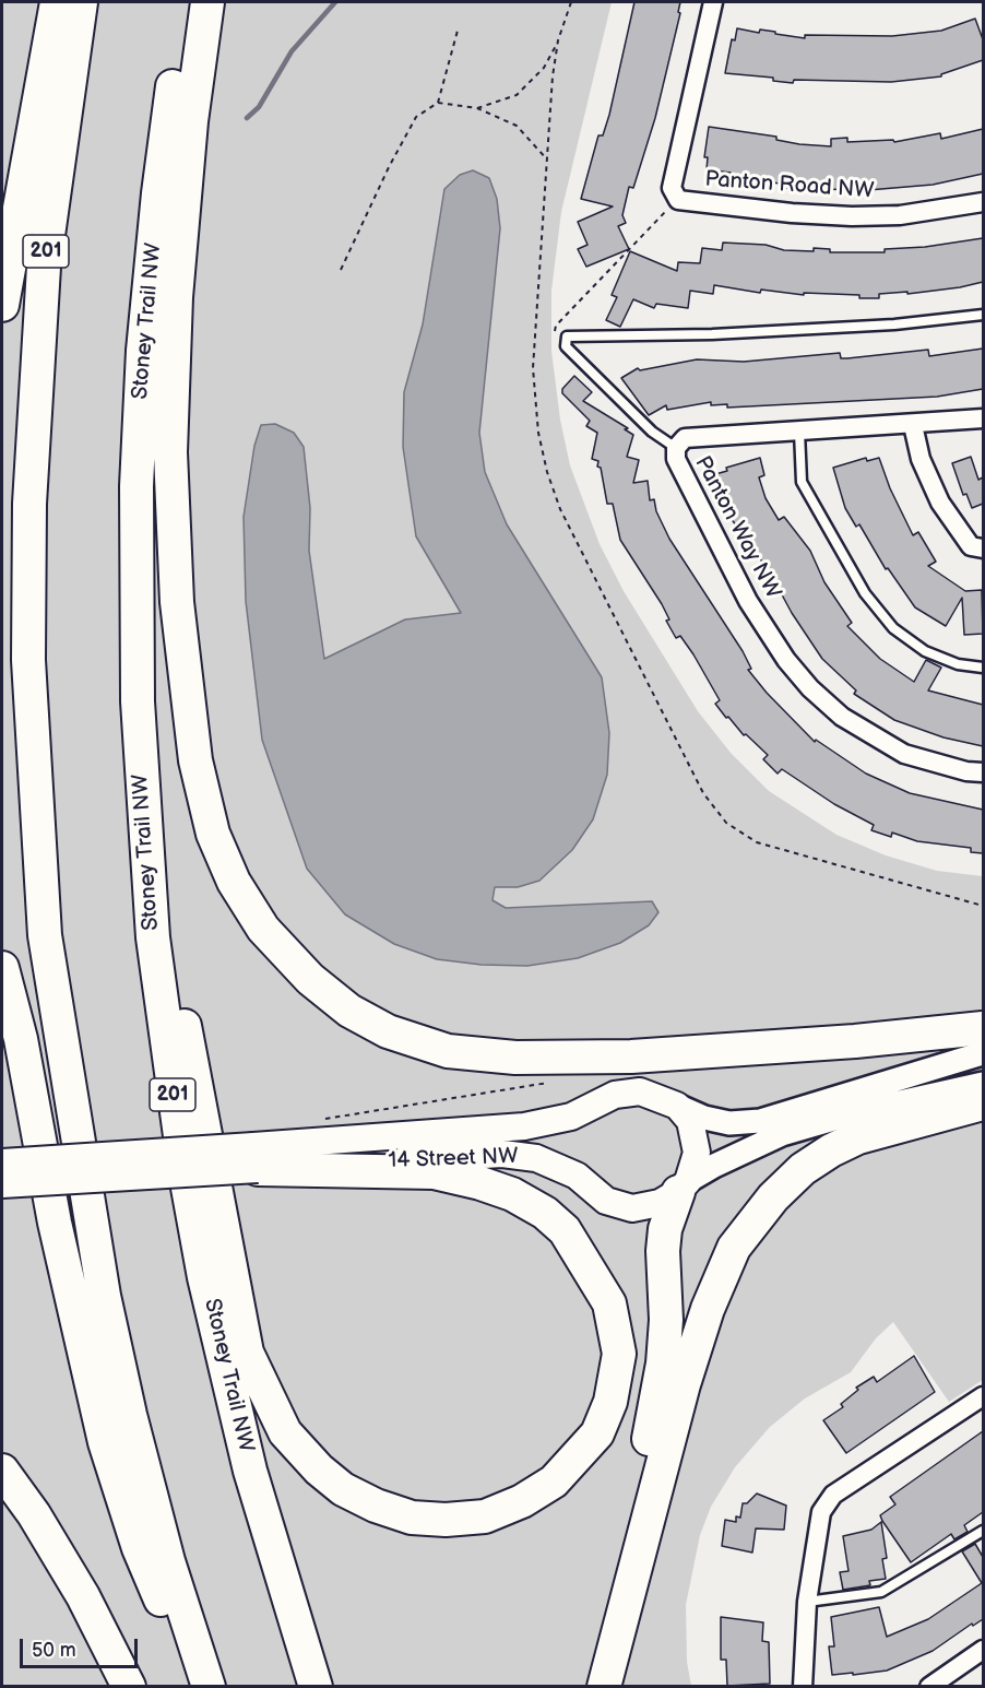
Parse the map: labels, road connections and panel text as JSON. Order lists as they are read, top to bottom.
{
  "streets": {
    "highway": ["201", "Stoney Trail NW"],
    "main road": ["14 Street NW"],
    "street": ["Panton Road NW", "Panton Way NW"]
  },
  "scale_bar": "50 m"
}
